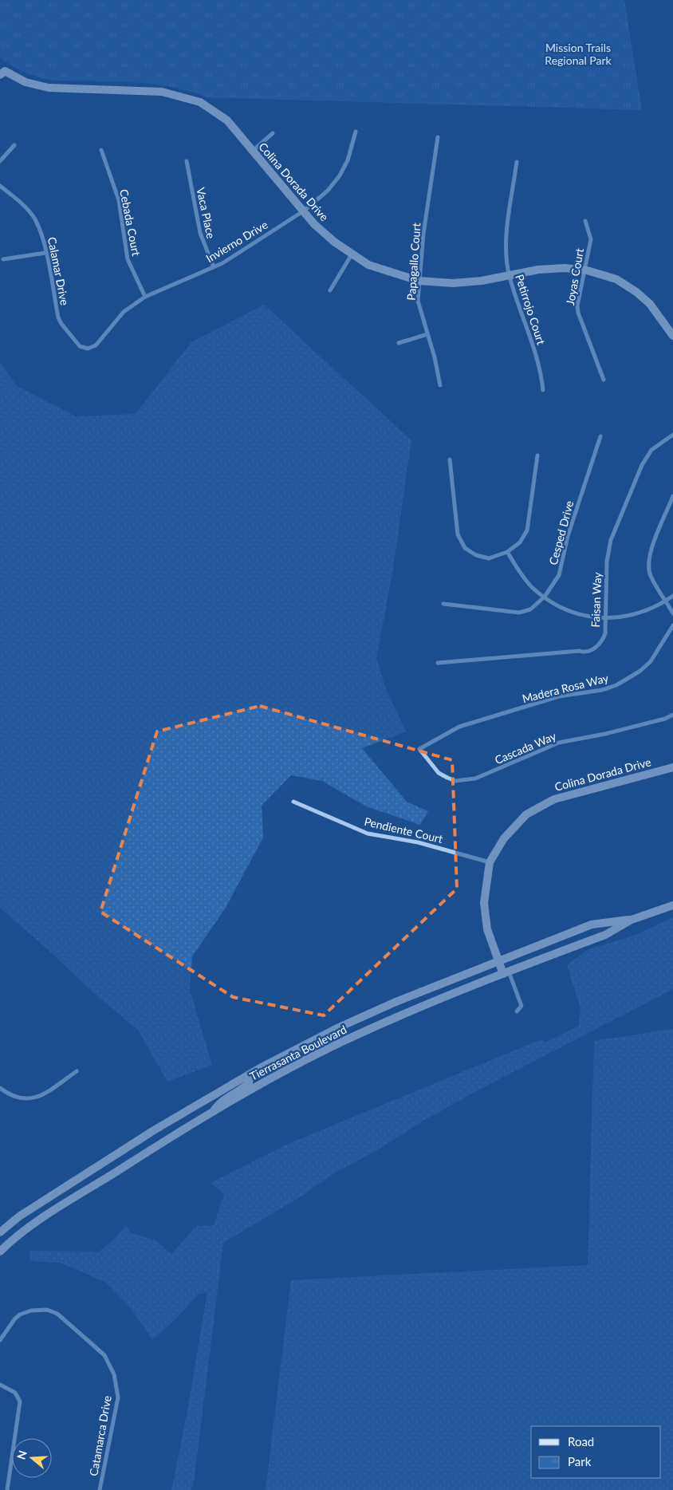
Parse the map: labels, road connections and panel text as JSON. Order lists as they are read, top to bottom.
{
  "streets": {
    "street": [
      "Colina Dorada Drive",
      "Vaca Place",
      "Cebada Court",
      "Invierno Drive",
      "Papagallo Court",
      "Calamar Drive",
      "Joyas Court",
      "Petirrojo Court",
      "Cesped Drive",
      "Faisan Way",
      "Madera Rosa Way",
      "Cascada Way",
      "Pendiente Court",
      "Tierrasanta Boulevard",
      "Catamarca Drive"
    ]
  },
  "crossings": [
    ["Colina Dorada Drive", "Invierno Drive"],
    ["Colina Dorada Drive", "Papagallo Court"],
    ["Colina Dorada Drive", "Joyas Court"],
    ["Colina Dorada Drive", "Petirrojo Court"],
    ["Colina Dorada Drive", "Pendiente Court"],
    ["Colina Dorada Drive", "Tierrasanta Boulevard"],
    ["Vaca Place", "Invierno Drive"],
    ["Cebada Court", "Invierno Drive"],
    ["Invierno Drive", "Calamar Drive"],
    ["Madera Rosa Way", "Cascada Way"]
  ],
  "parks": ["Mission Trails Regional Park"],
  "legend": ["Road", "Park"],
  "north": "left"
}
